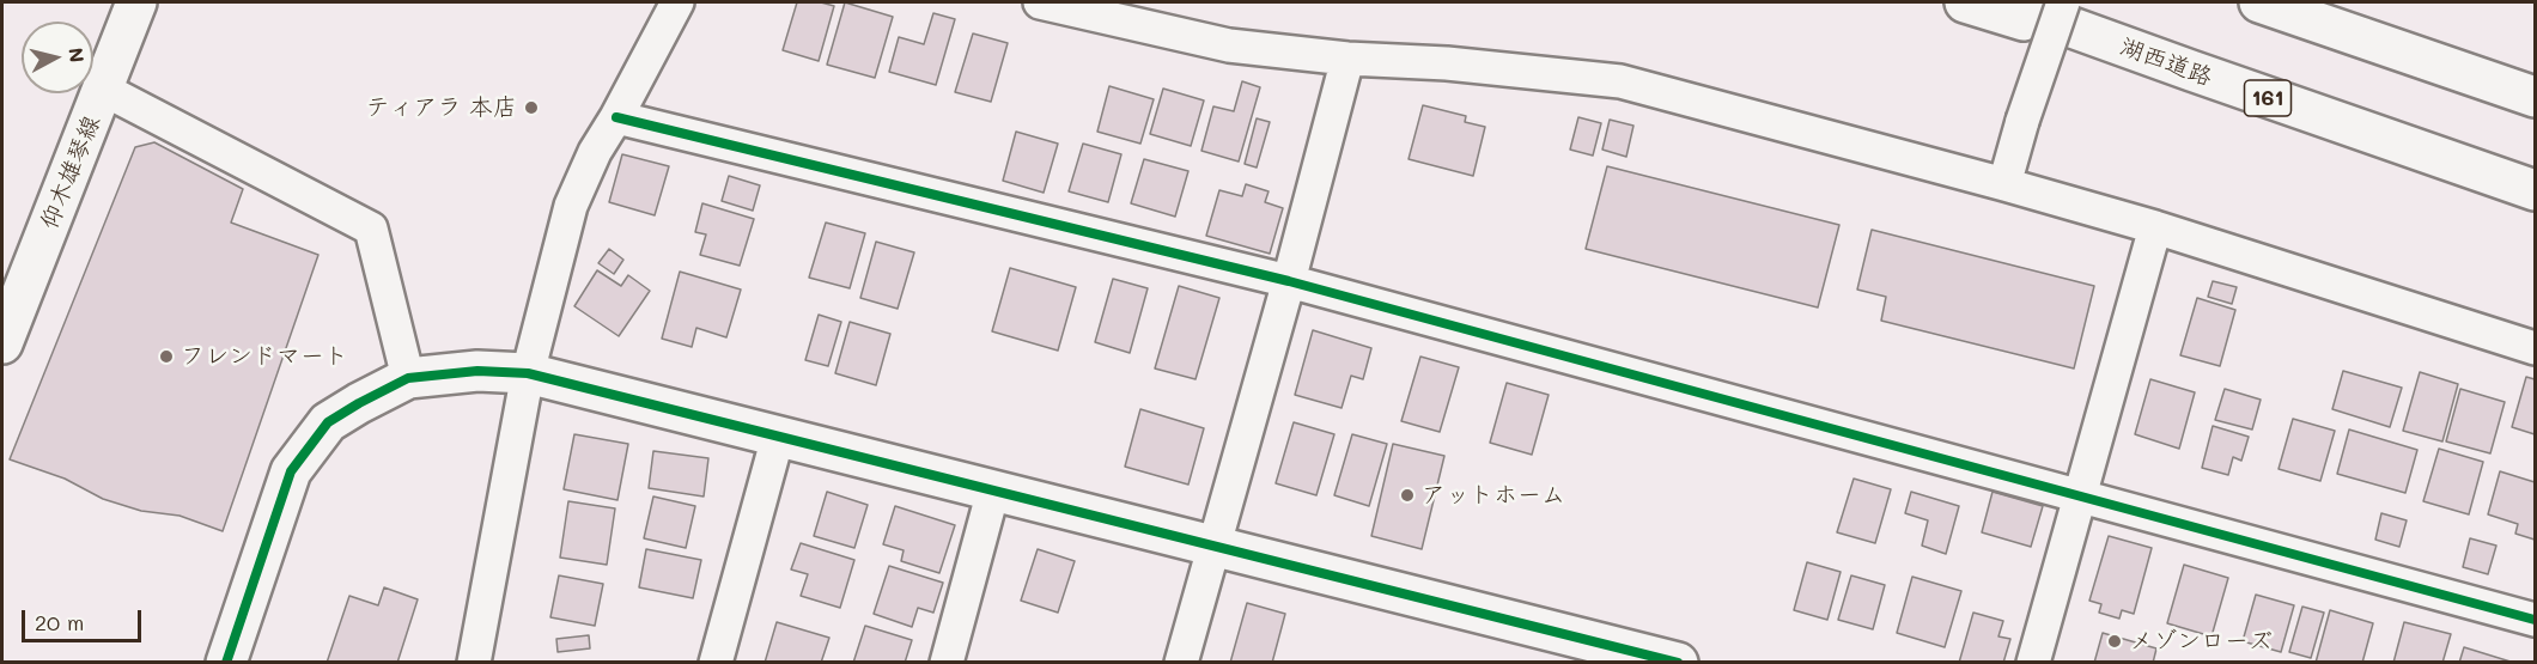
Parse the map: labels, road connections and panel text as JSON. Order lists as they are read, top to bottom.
{
  "streets": {
    "main road": ["湖西道路", "161", "仰木雄琴線"]
  },
  "places": [
    "ティアラ 本店",
    "フレンドマート",
    "アットホーム",
    "メゾンローズ"
  ],
  "scale_bar": "20 m",
  "north": "right"
}
